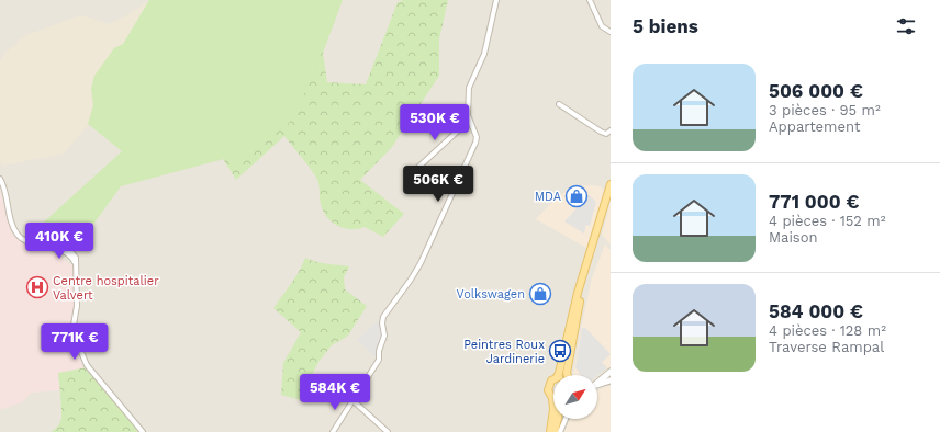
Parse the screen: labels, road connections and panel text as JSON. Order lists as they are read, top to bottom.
{
  "places": {
    "shop": ["MDA", "Volkswagen"],
    "hospital": ["Centre hospitalier Valvert"],
    "bus stop": ["Peintres Roux Jardinerie"]
  },
  "north": "top right",
  "page": {
    "heading": "5 biens",
    "list": [
      {
        "name": "506 000 €",
        "note": "3 pièces · 95 m² · Appartement"
      },
      {
        "name": "771 000 €",
        "note": "4 pièces · 152 m² · Maison"
      },
      {
        "name": "584 000 €",
        "note": "4 pièces · 128 m² · Traverse Rampal"
      }
    ],
    "price": [
      "530K €",
      "506K €",
      "410K €",
      "771K €",
      "584K €"
    ]
  }
}
